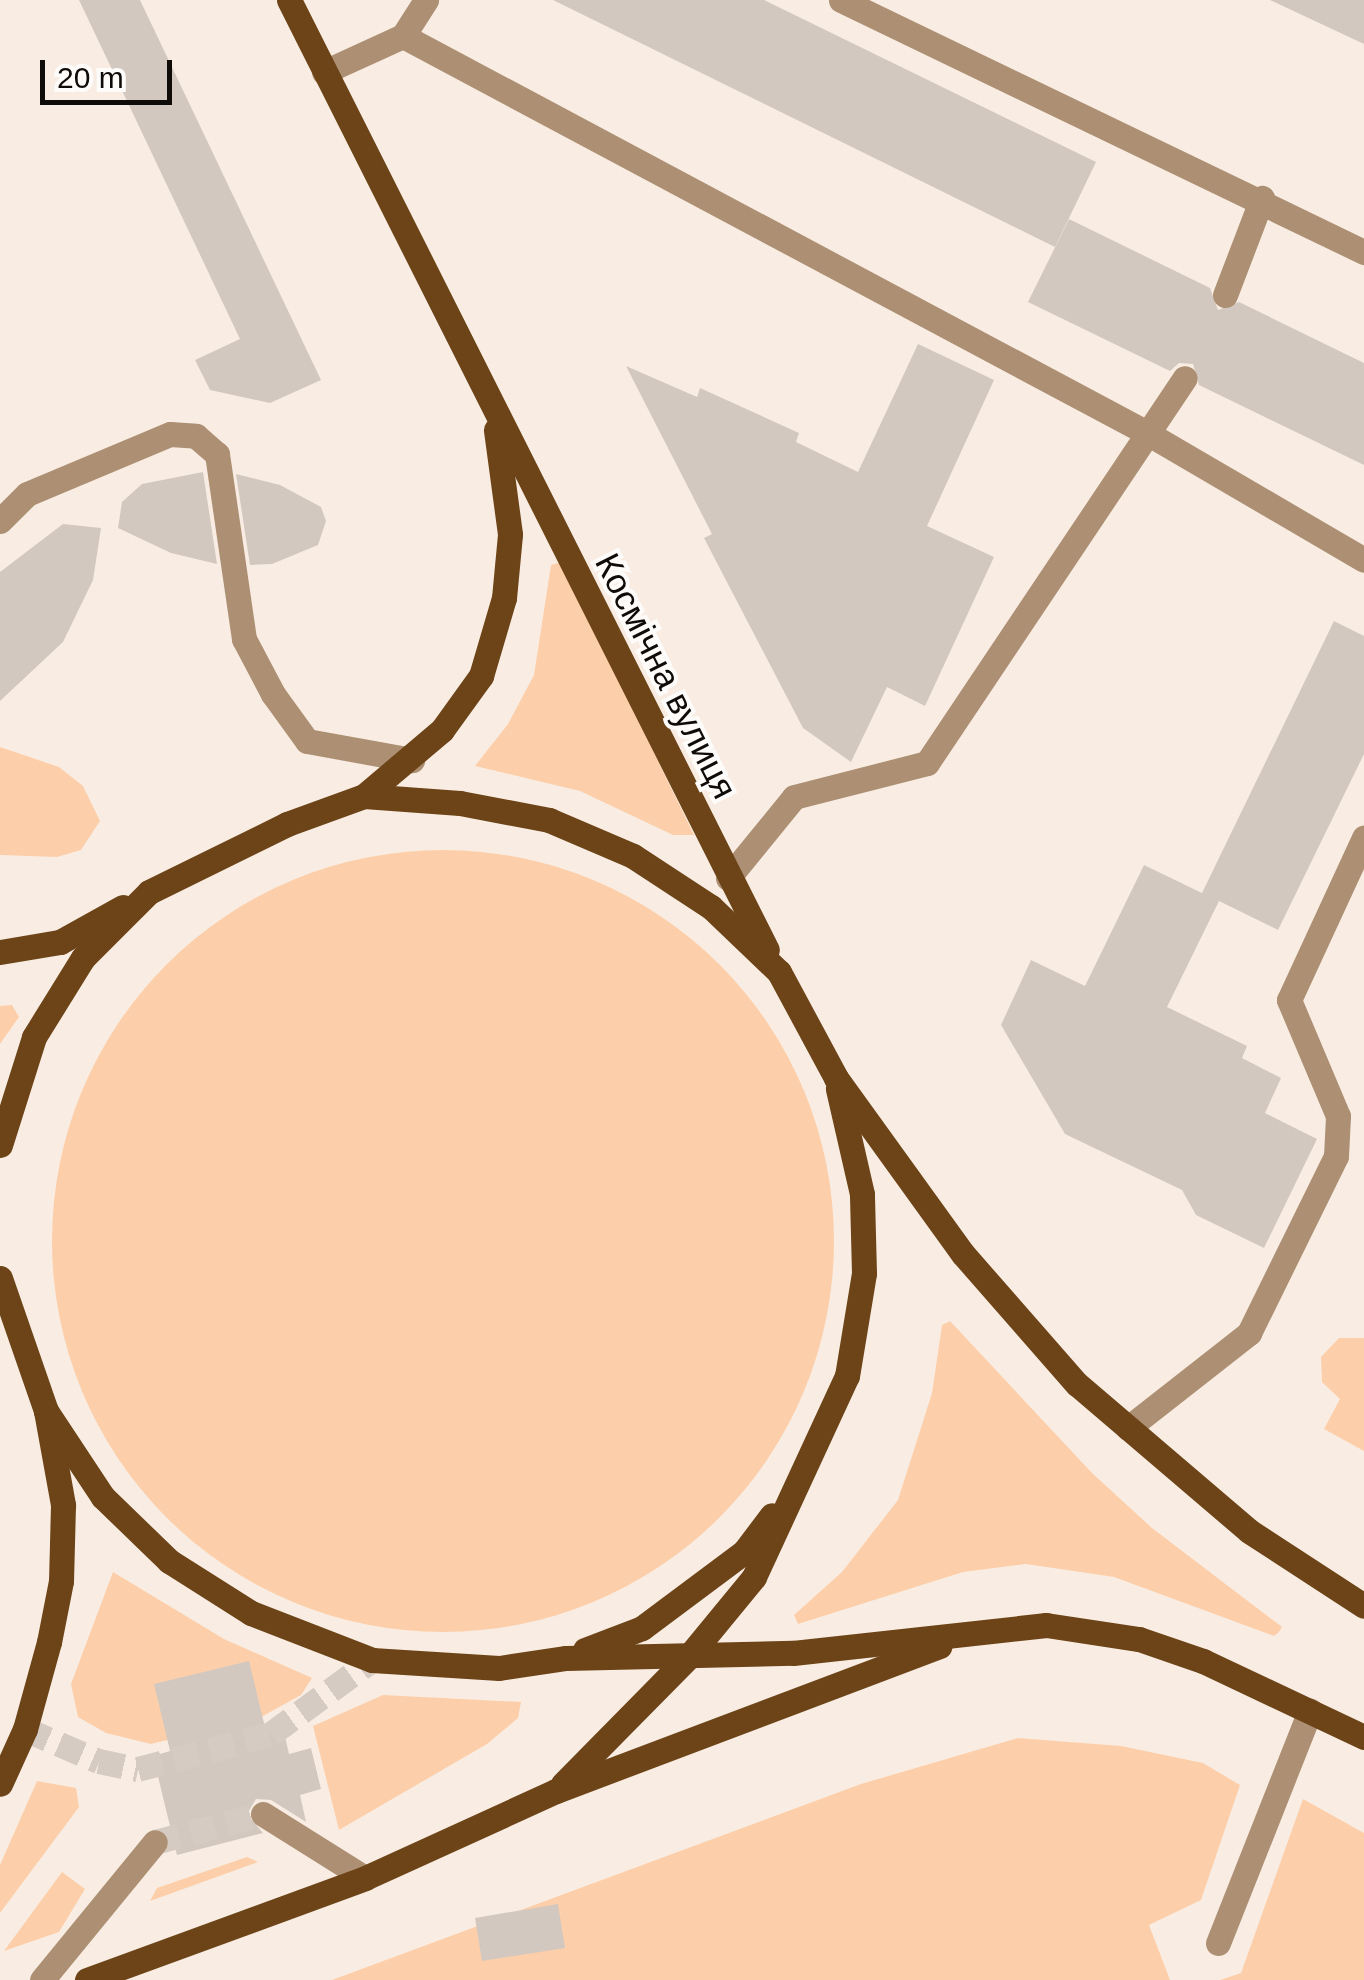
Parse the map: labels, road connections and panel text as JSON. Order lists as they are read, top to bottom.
{
  "streets": {
    "main road": ["Космічна вулиця"]
  },
  "scale_bar": "20 m"
}
